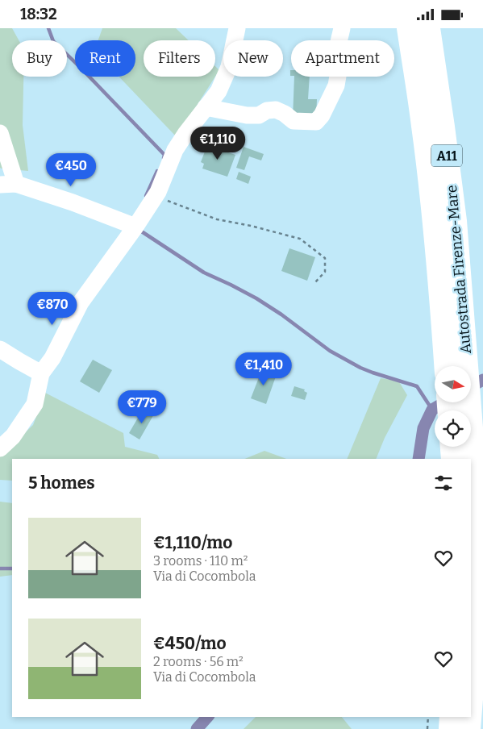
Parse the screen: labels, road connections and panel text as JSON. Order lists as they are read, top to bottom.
{
  "streets": {
    "highway": ["A11", "Autostrada Firenze-Mare"]
  },
  "north": "right",
  "page": {
    "status": "18:32",
    "chip": [
      "Buy",
      "Rent",
      "Filters",
      "New",
      "Apartment"
    ],
    "price": [
      "€1,110",
      "€450",
      "€870",
      "€1,410",
      "€779"
    ],
    "heading": "5 homes",
    "list": [
      {
        "name": "€1,110/mo",
        "note": "3 rooms · 110 m² · Via di Cocombola"
      },
      {
        "name": "€450/mo",
        "note": "2 rooms · 56 m² · Via di Cocombola"
      }
    ]
  }
}
